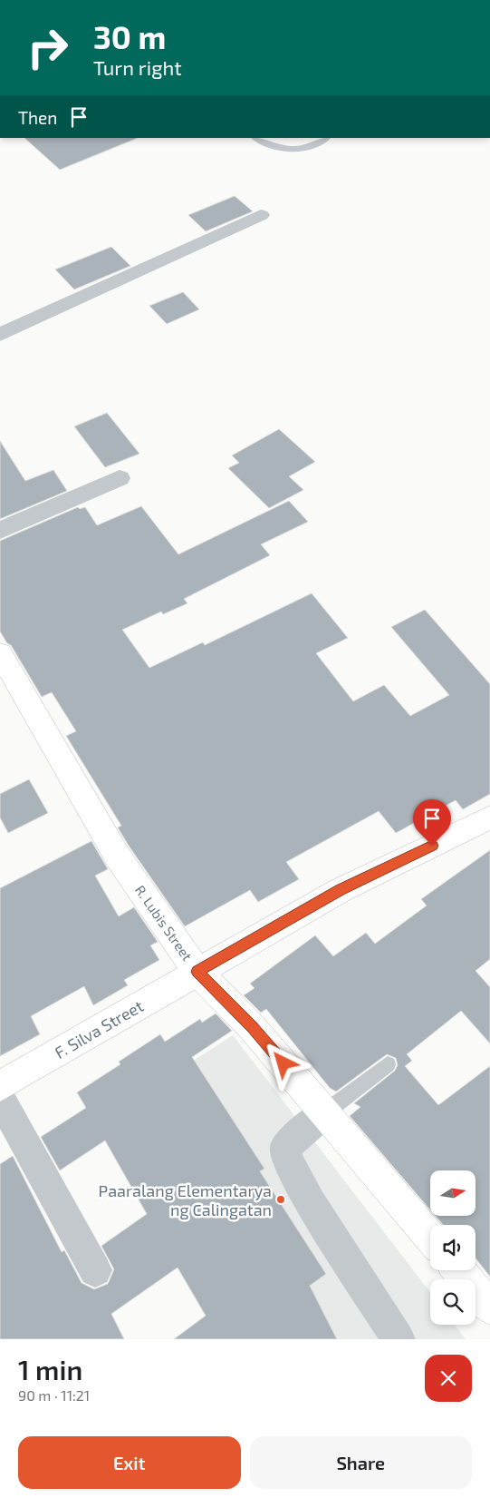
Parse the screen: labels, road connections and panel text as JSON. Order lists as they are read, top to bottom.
{
  "streets": {
    "street": ["R. Lubis Street", "F. Silva Street"]
  },
  "crossings": [
    ["R. Lubis Street", "F. Silva Street"]
  ],
  "places": ["Paaralang Elementarya ng Calingatan"],
  "north": "right",
  "page": {
    "turn": ["30 m", "Turn right"],
    "then": "Then",
    "heading": ["1 min", "90 m · 11:21"],
    "buttons": ["Exit", "Share"]
  }
}
